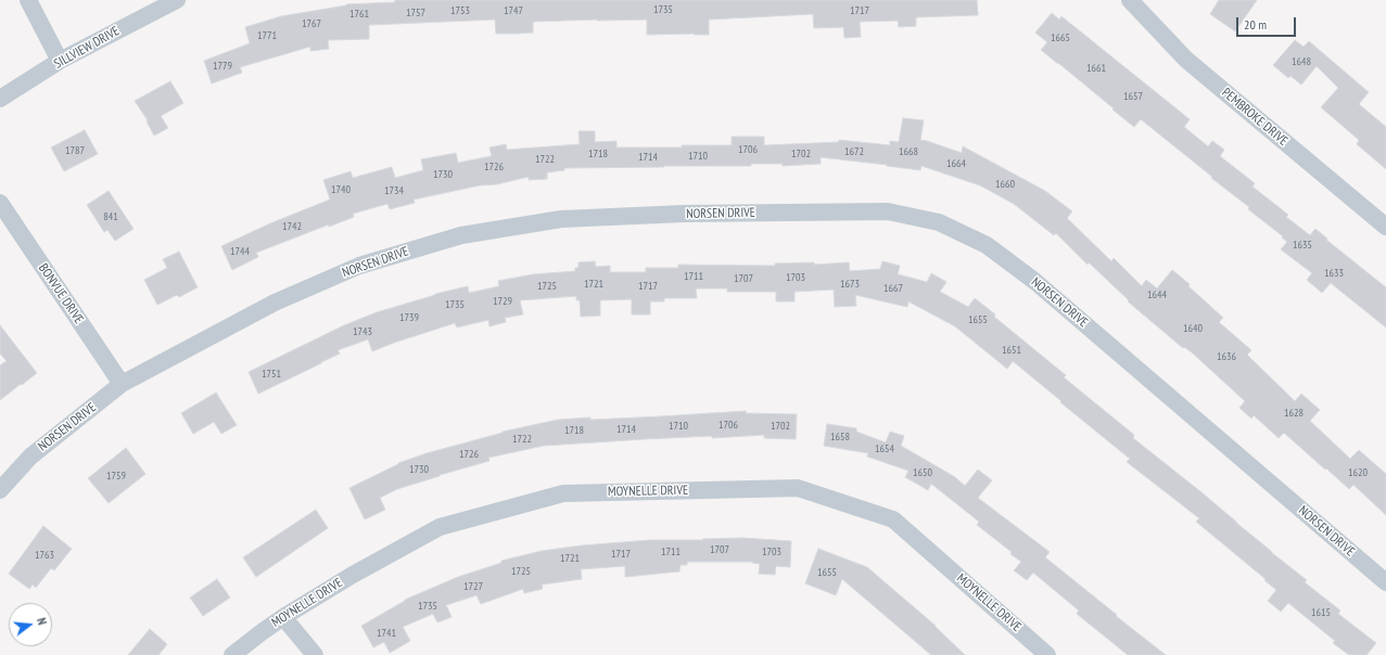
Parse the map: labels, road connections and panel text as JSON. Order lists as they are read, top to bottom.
{
  "streets": {
    "street": [
      "SILLVIEW DRIVE",
      "PEMBROKE DRIVE",
      "NORSEN DRIVE",
      "BONVUE DRIVE",
      "MOYNELLE DRIVE"
    ]
  },
  "crossings": [
    ["NORSEN DRIVE", "BONVUE DRIVE"]
  ],
  "house_numbers": [
    "1735",
    "1753",
    "1747",
    "1717",
    "1757",
    "1761",
    "1767",
    "1771",
    "1665",
    "1648",
    "1779",
    "1661",
    "1657",
    "1706",
    "1787",
    "1672",
    "1668",
    "1718",
    "1702",
    "1710",
    "1714",
    "1722",
    "1664",
    "1726",
    "1730",
    "1660",
    "1740",
    "1734",
    "841",
    "1742",
    "1635",
    "1744",
    "1633",
    "1711",
    "1703",
    "1707",
    "1721",
    "1673",
    "1725",
    "1717",
    "1667",
    "1644",
    "1729",
    "1735",
    "1739",
    "1655",
    "1640",
    "1743",
    "1651",
    "1636",
    "1751",
    "1628",
    "1706",
    "1710",
    "1702",
    "1714",
    "1718",
    "1658",
    "1722",
    "1654",
    "1726",
    "1730",
    "1650",
    "1620",
    "1759",
    "1707",
    "1711",
    "1703",
    "1717",
    "1763",
    "1721",
    "1725",
    "1655",
    "1727",
    "1735",
    "1615",
    "1741"
  ],
  "scale_bar": "20 m",
  "north": "right"
}
